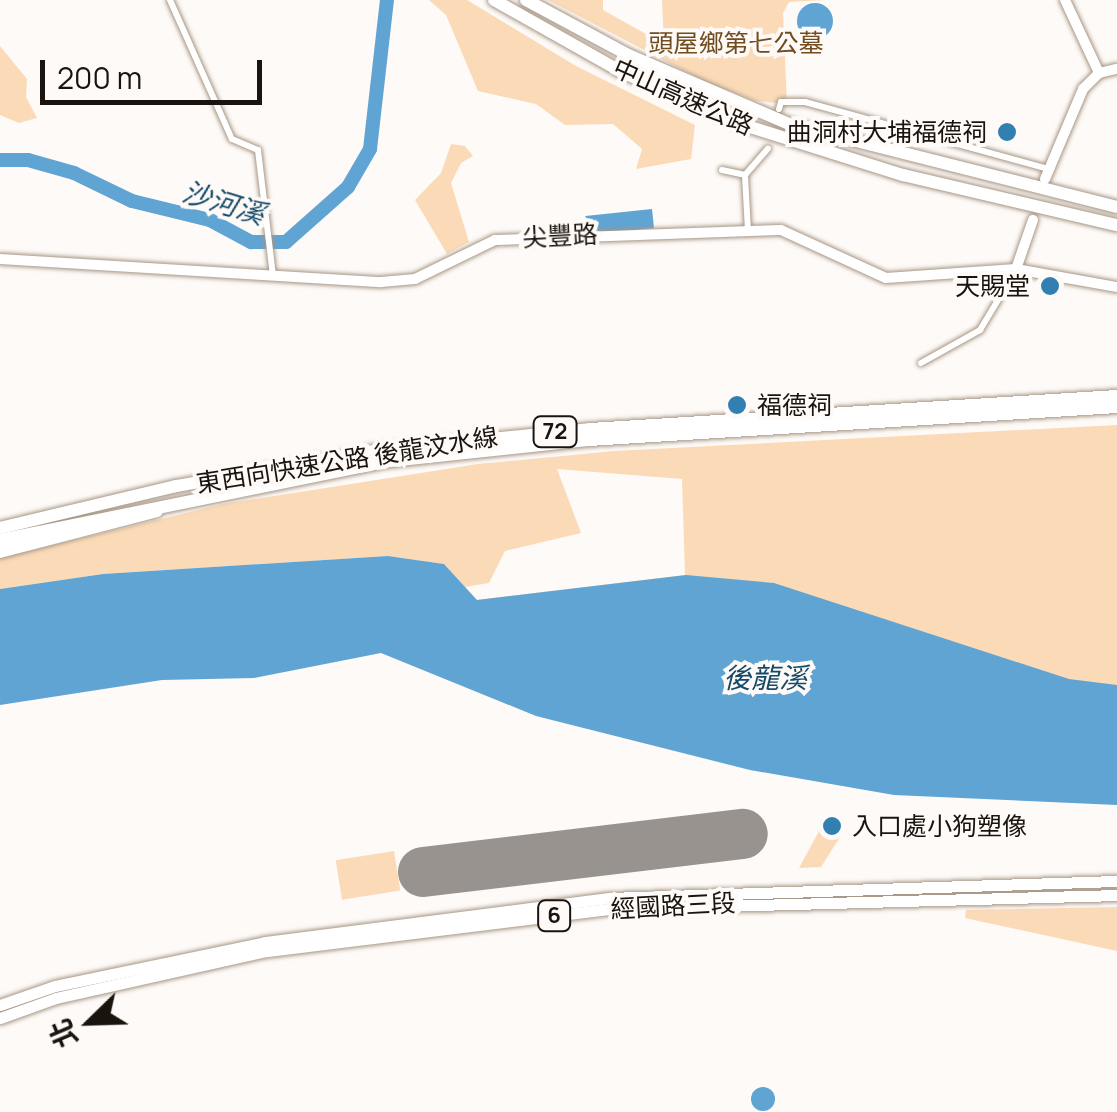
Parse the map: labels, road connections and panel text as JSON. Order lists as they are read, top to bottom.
{
  "streets": {
    "highway": ["中山高速公路", "72", "東西向快速公路 後龍汶水線"],
    "main road": ["經國路三段", "6"],
    "street": ["尖豐路"]
  },
  "water": ["沙河溪", "後龍溪"],
  "parks": ["頭屋鄉第七公墓"],
  "places": [
    "曲洞村大埔福德祠",
    "天賜堂",
    "福德祠",
    "入口處小狗塑像"
  ],
  "scale_bar": "200 m",
  "north": "bottom left"
}
